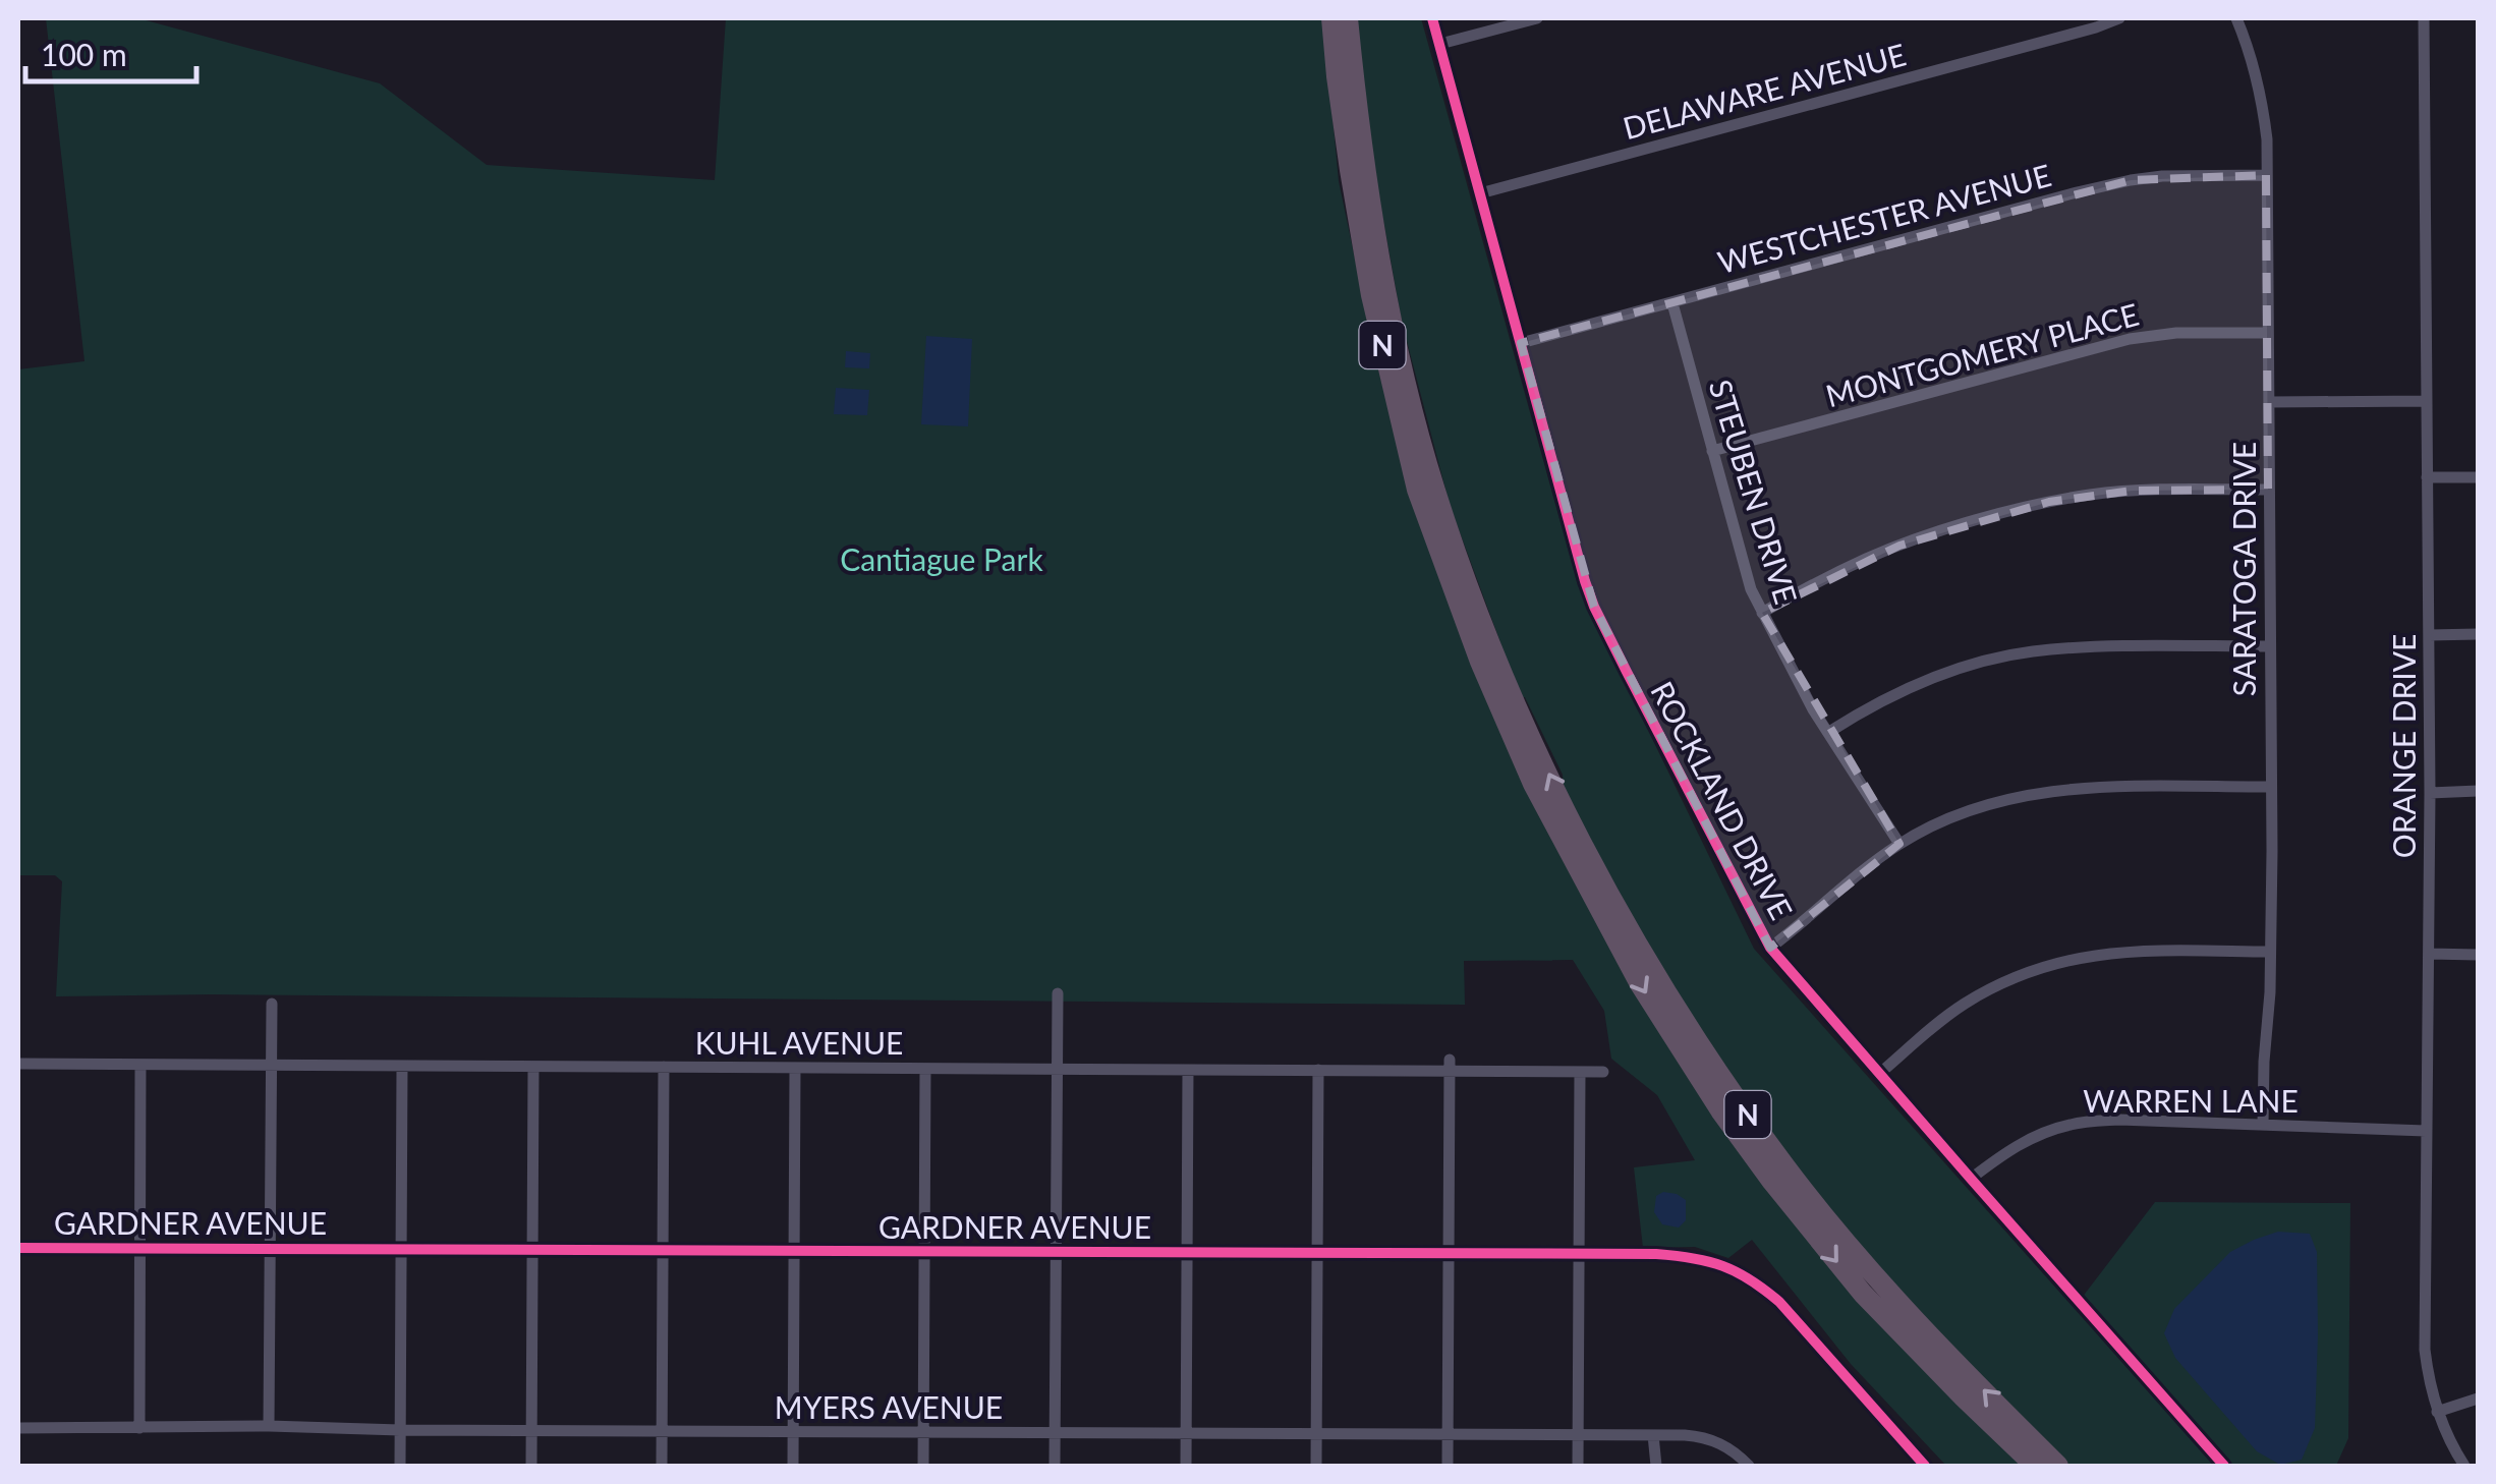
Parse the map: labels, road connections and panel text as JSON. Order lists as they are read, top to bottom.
{
  "streets": {
    "highway": ["N"],
    "street": [
      "DELAWARE AVENUE",
      "WESTCHESTER AVENUE",
      "MONTGOMERY PLACE",
      "STEUBEN DRIVE",
      "SARATOGA DRIVE",
      "ORANGE DRIVE",
      "ROCKLAND DRIVE",
      "KUHL AVENUE",
      "WARREN LANE",
      "GARDNER AVENUE",
      "MYERS AVENUE"
    ]
  },
  "crossings": [
    ["DELAWARE AVENUE", "ROCKLAND DRIVE"],
    ["WESTCHESTER AVENUE", "STEUBEN DRIVE"],
    ["WESTCHESTER AVENUE", "SARATOGA DRIVE"],
    ["WESTCHESTER AVENUE", "ROCKLAND DRIVE"],
    ["MONTGOMERY PLACE", "STEUBEN DRIVE"],
    ["MONTGOMERY PLACE", "SARATOGA DRIVE"],
    ["SARATOGA DRIVE", "WARREN LANE"],
    ["ORANGE DRIVE", "WARREN LANE"],
    ["ROCKLAND DRIVE", "WARREN LANE"]
  ],
  "parks": ["Cantiague Park"],
  "scale_bar": "100 m"
}
